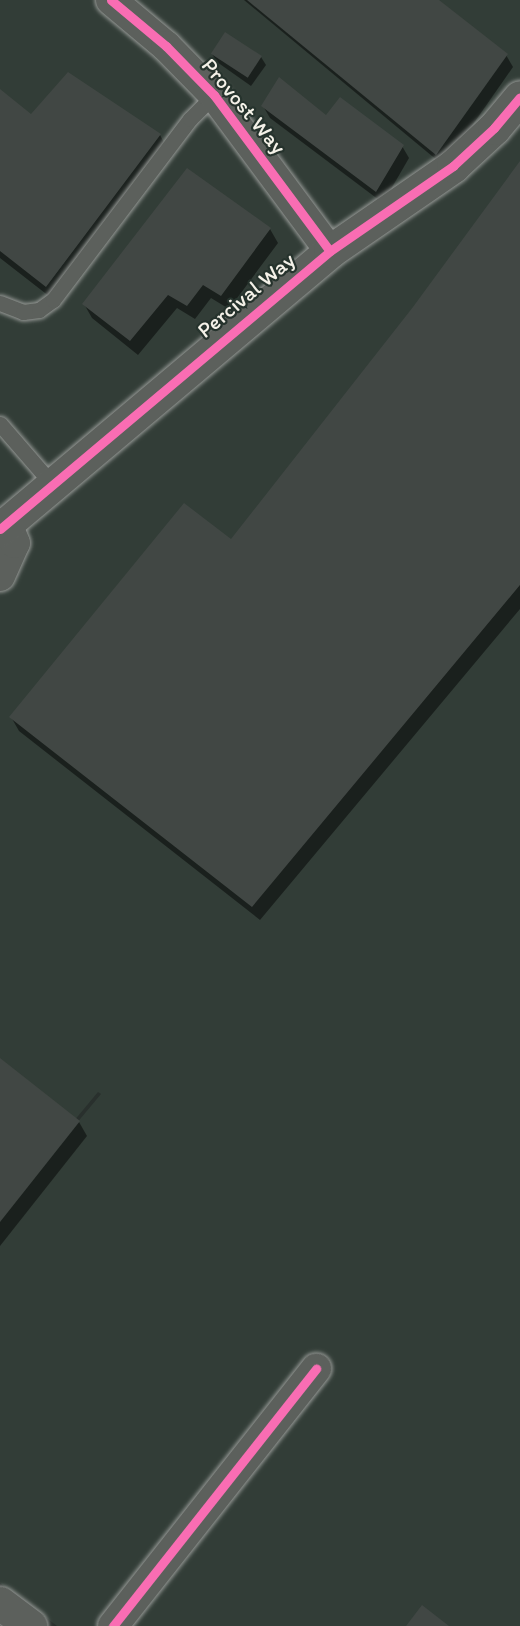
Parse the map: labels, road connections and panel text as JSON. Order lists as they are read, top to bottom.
{
  "streets": {
    "street": ["Provost Way", "Percival Way"]
  },
  "crossings": [
    ["Provost Way", "Percival Way"]
  ]
}
